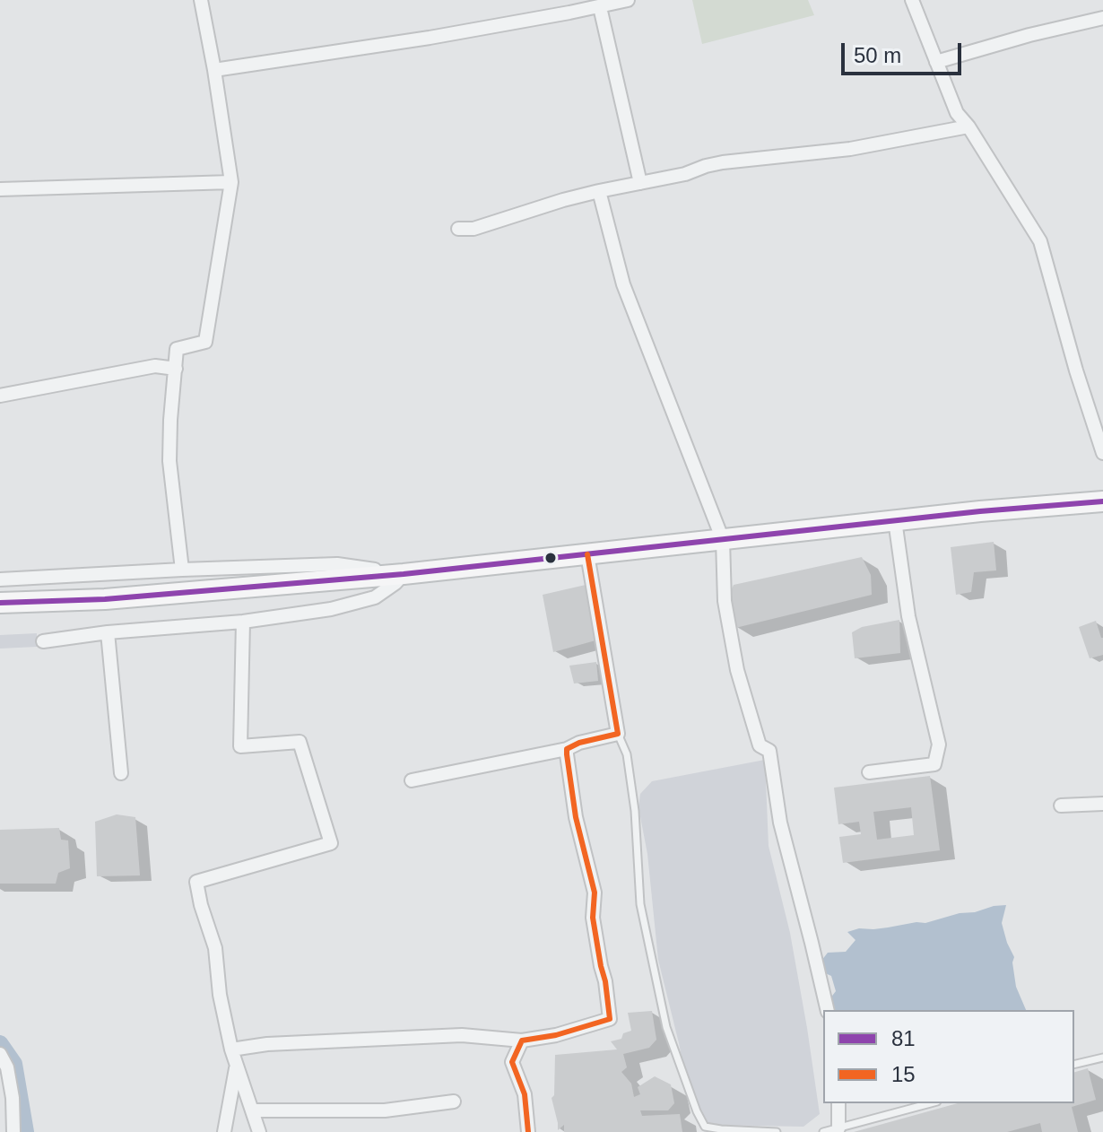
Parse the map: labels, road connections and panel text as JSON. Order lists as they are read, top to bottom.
{
  "lines": ["transit line 81", "transit line 15"],
  "legend": ["81", "15"],
  "scale_bar": "50 m"
}
